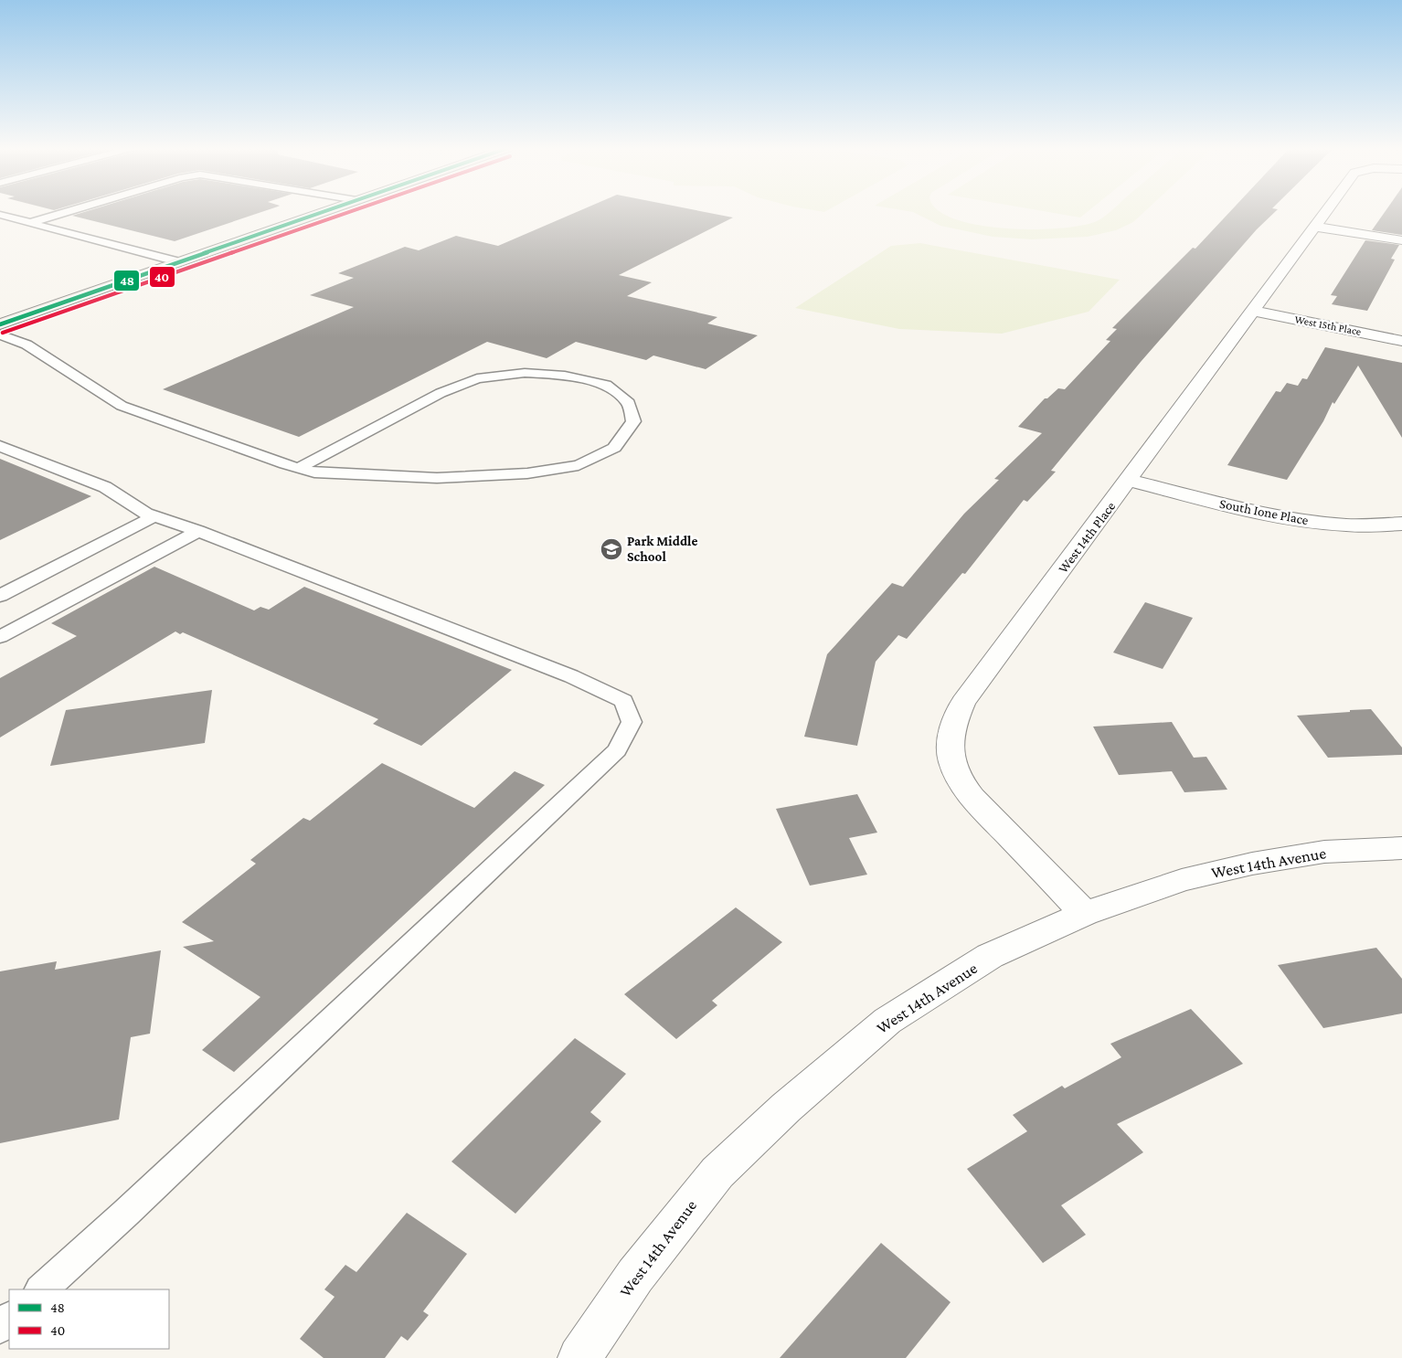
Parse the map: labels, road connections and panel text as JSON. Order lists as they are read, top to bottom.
{
  "streets": {
    "street": [
      "West 15th Place",
      "South Ione Place",
      "West 14th Place",
      "West 14th Avenue"
    ]
  },
  "crossings": [
    ["West 15th Place", "West 14th Place"],
    ["South Ione Place", "West 14th Place"],
    ["West 14th Place", "West 14th Avenue"]
  ],
  "places": {
    "school or university": ["Park Middle School"]
  },
  "lines": ["transit line 48", "transit line 40"],
  "legend": ["48", "40"]
}
